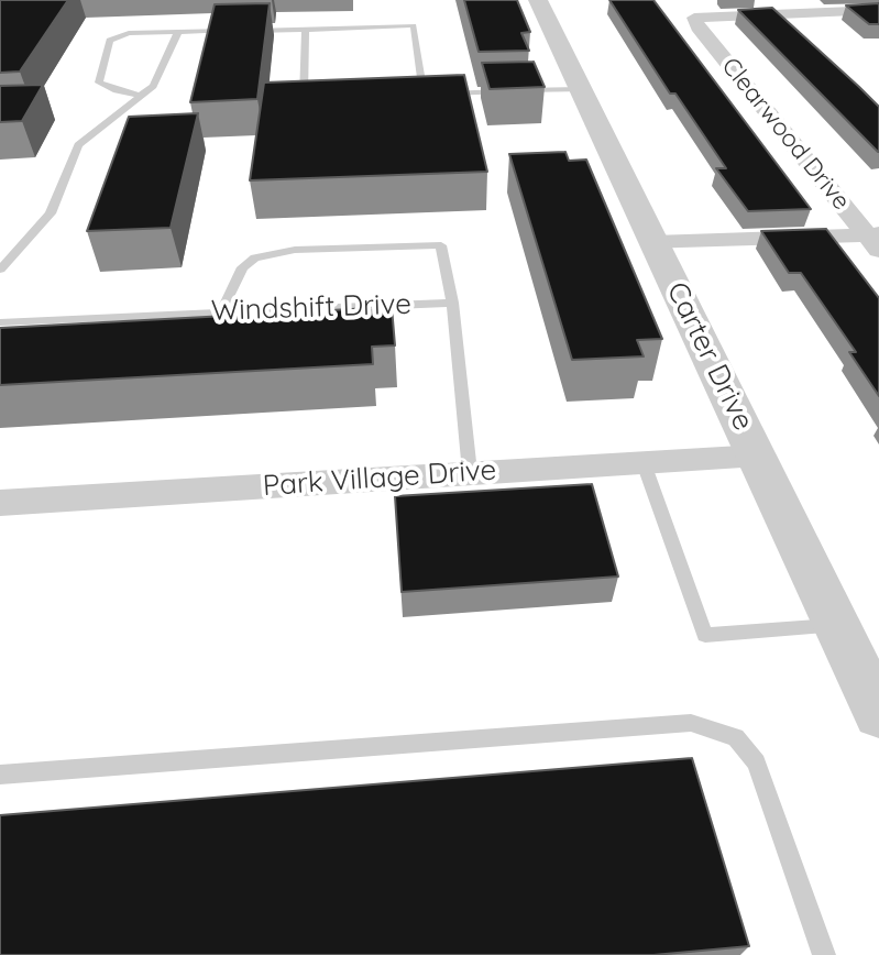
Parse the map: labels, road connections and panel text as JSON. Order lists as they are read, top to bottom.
{
  "streets": {
    "street": ["Clearwood Drive", "Carter Drive", "Park Village Drive"],
    "lane": ["Windshift Drive"]
  },
  "crossings": [
    ["Windshift Drive", "Park Village Drive"],
    ["Carter Drive", "Park Village Drive"]
  ]
}
